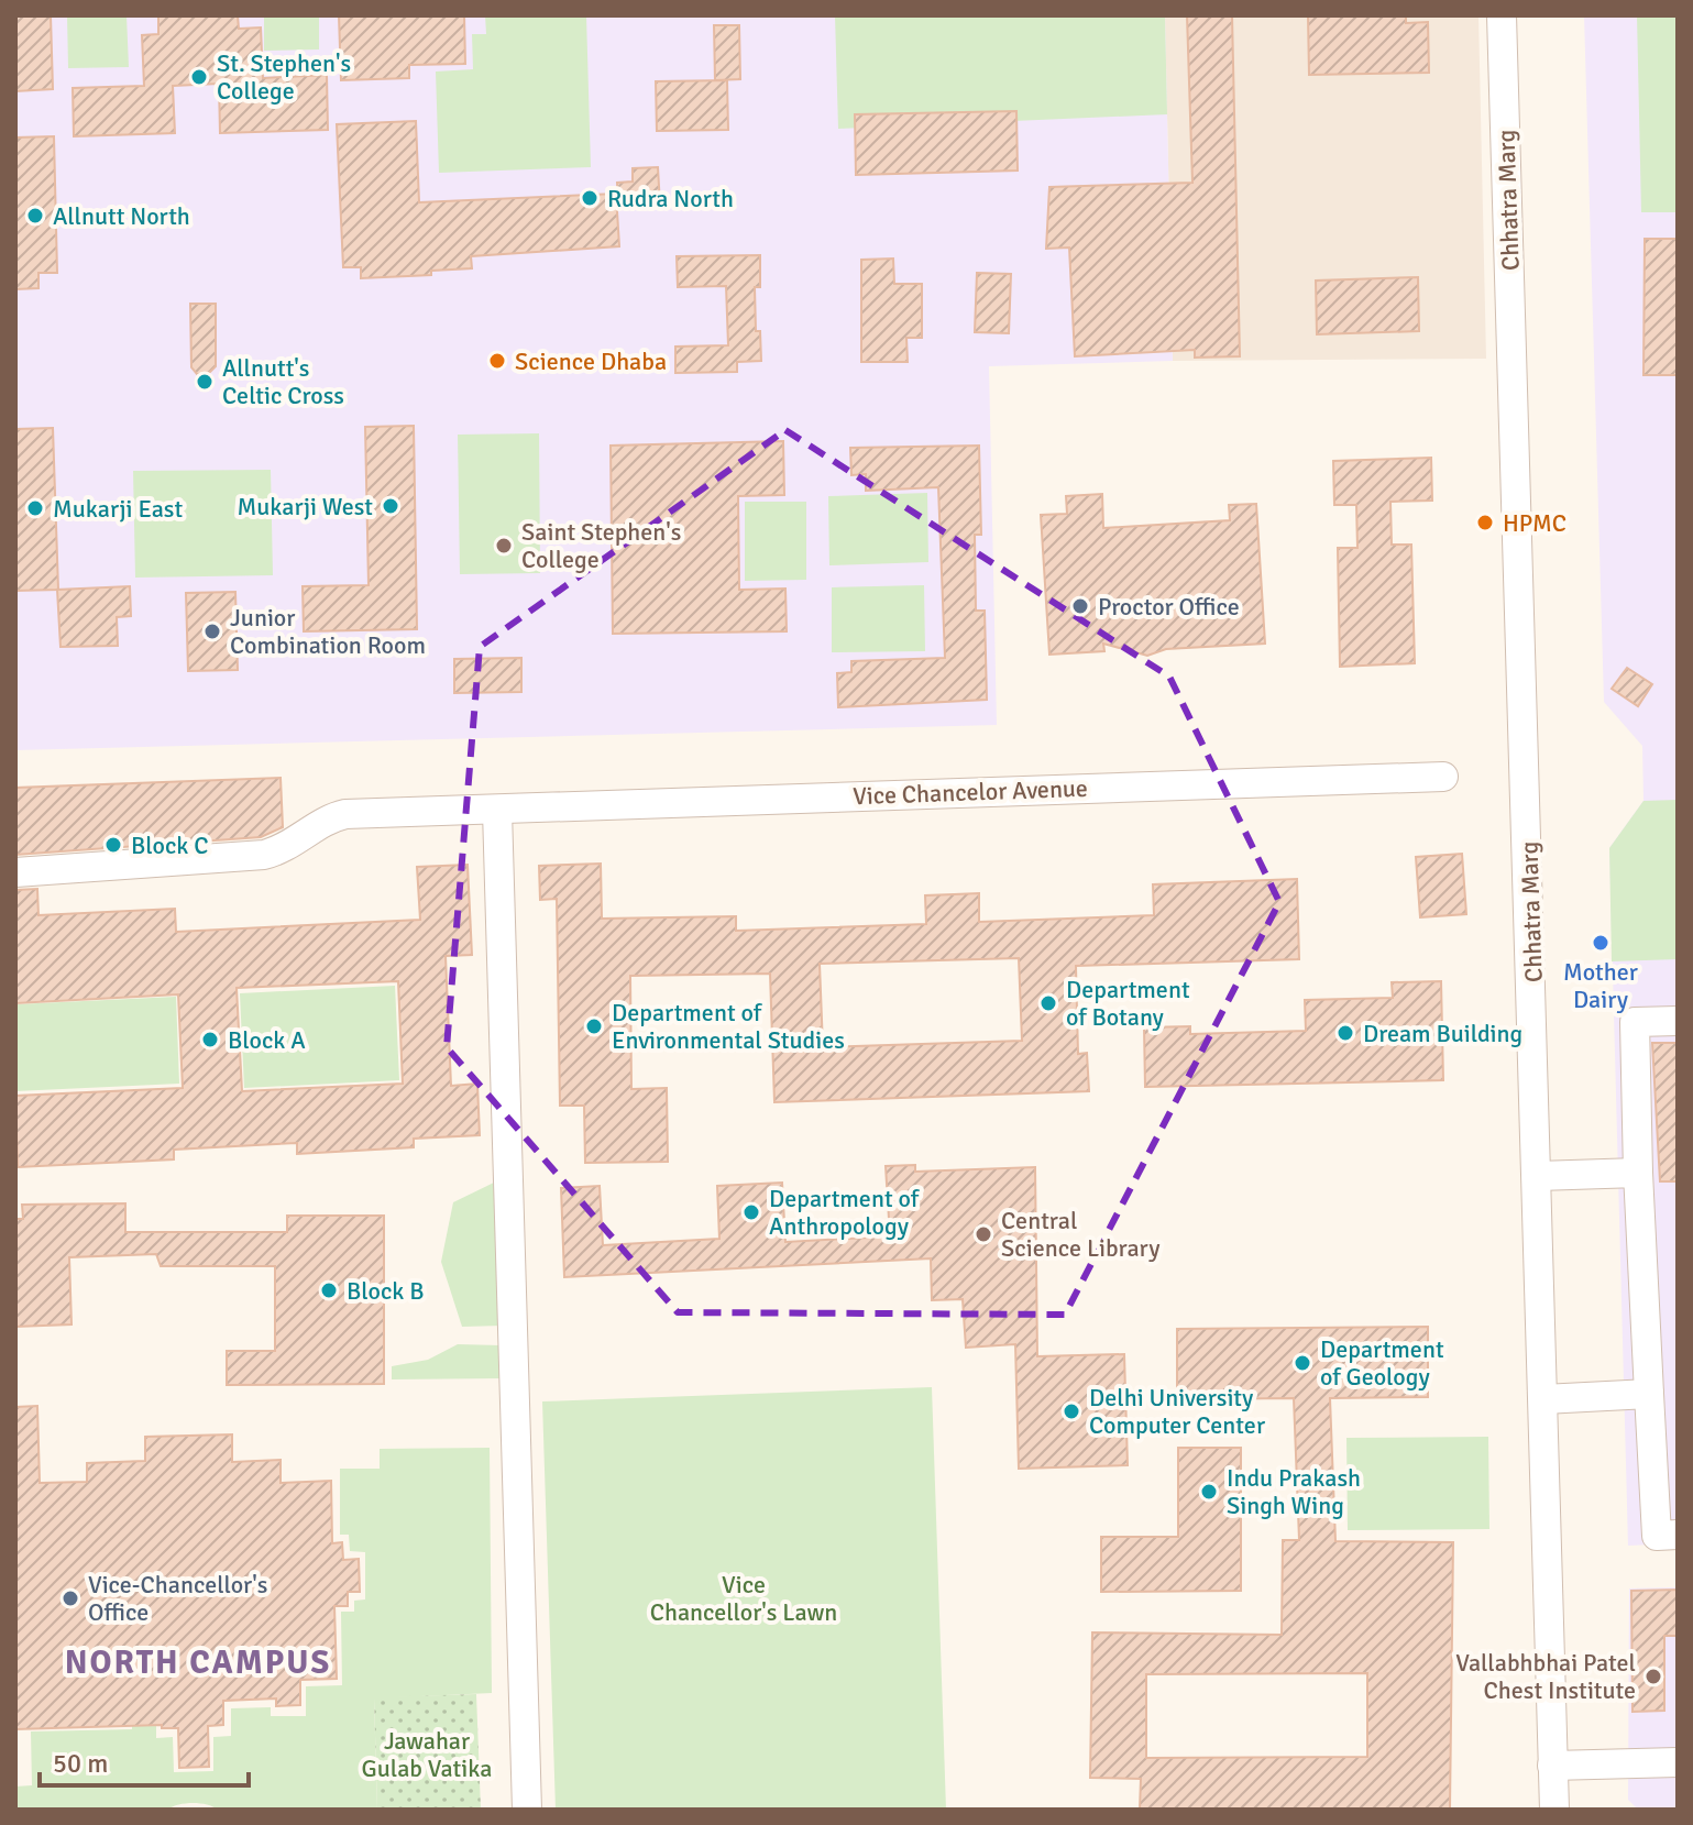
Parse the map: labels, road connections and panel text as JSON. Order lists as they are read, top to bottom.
{
  "streets": {
    "street": ["Chhatra Marg", "Vice Chancelor Avenue"]
  },
  "districts": ["NORTH CAMPUS"],
  "parks": ["Vice Chancellor's Lawn", "Jawahar Gulab Vatika"],
  "places": [
    "St. Stephen's College",
    "Rudra North",
    "Allnutt North",
    "Science Dhaba",
    "Allnutt's Celtic Cross",
    "Mukarji West",
    "Mukarji East",
    "HPMC",
    "Saint Stephen's College",
    "Proctor Office",
    "Junior Combination Room",
    "Block C",
    "Mother Dairy",
    "Department of Botany",
    "Department of Environmental Studies",
    "Dream Building",
    "Block A",
    "Department of Anthropology",
    "Central Science Library",
    "Block B",
    "Department of Geology",
    "Delhi University Computer Center",
    "Indu Prakash Singh Wing",
    "Vice-Chancellor's Office",
    "Vallabhbhai Patel Chest Institute"
  ],
  "scale_bar": "50 m"
}
